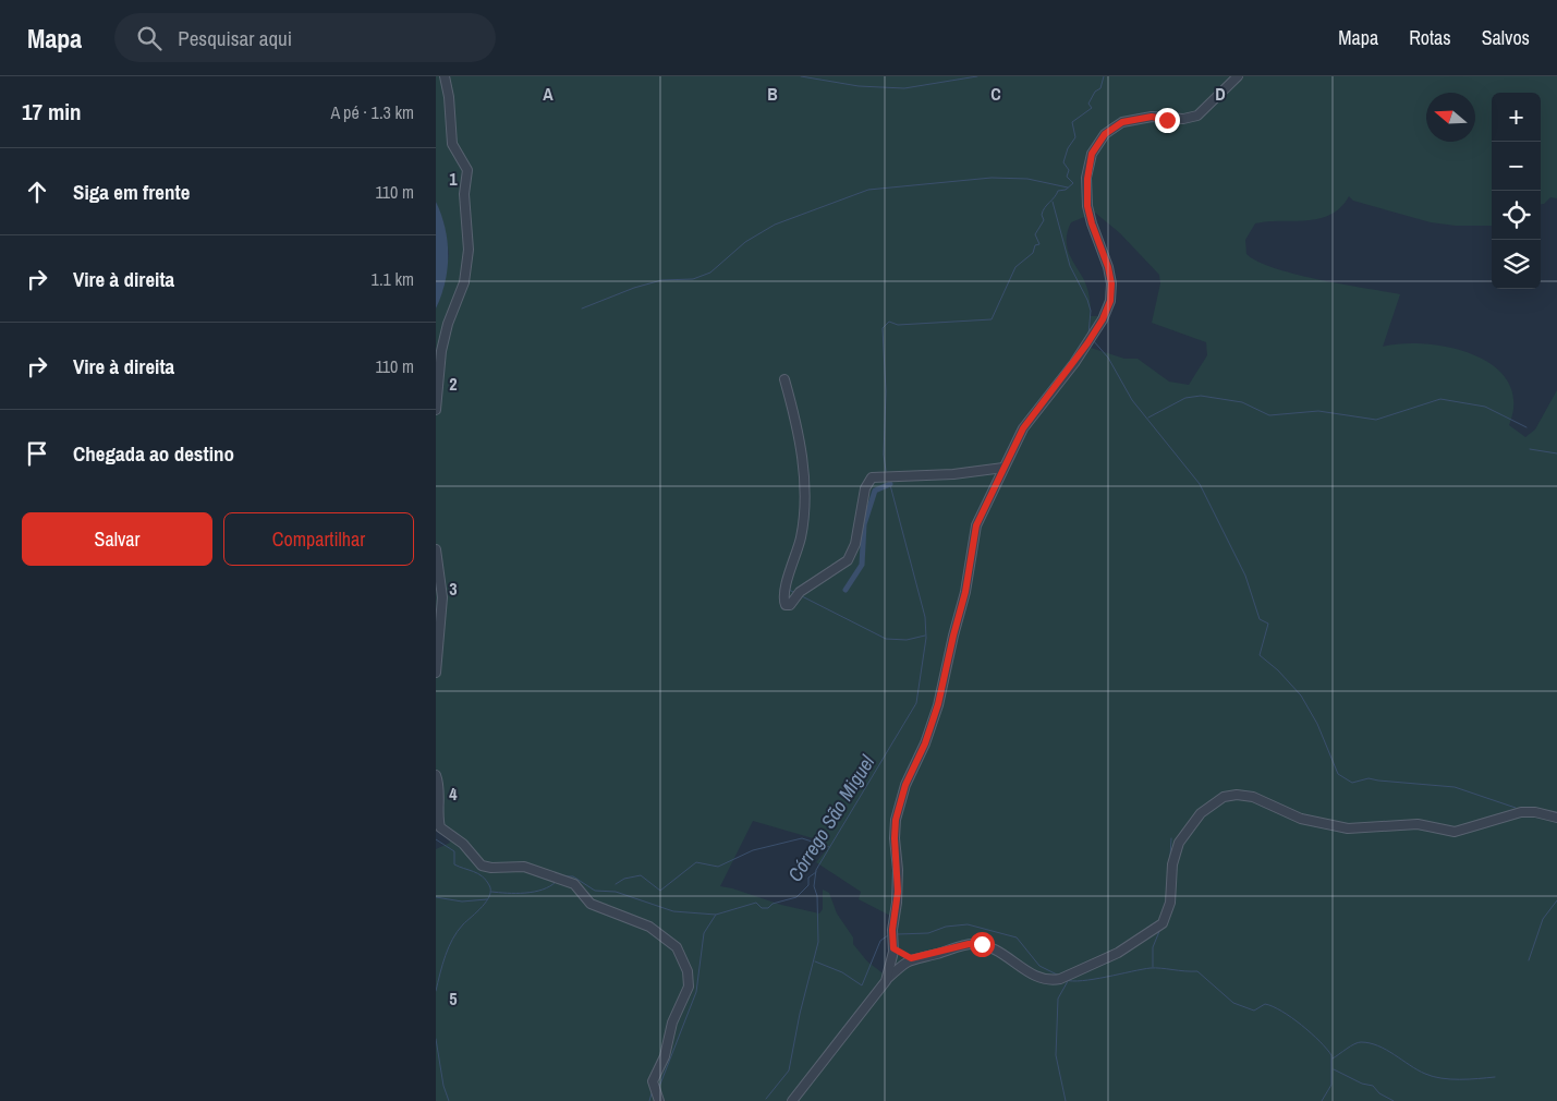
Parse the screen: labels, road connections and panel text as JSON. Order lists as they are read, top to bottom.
{
  "water": ["Córrego São Miguel"],
  "north": "left",
  "page": {
    "header": "Mapa",
    "search": "Pesquisar aqui",
    "nav": ["Mapa", "Rotas", "Salvos"],
    "heading": ["17 min", "A pé · 1.3 km"],
    "map_buttons": ["+", "−"],
    "list": [
      ["Siga em frente", "110 m"],
      ["Vire à direita", "1.1 km"],
      ["Vire à direita", "110 m"],
      "Chegada ao destino"
    ],
    "buttons": ["Salvar", "Compartilhar"]
  },
  "grid": {
    "columns": [
      "A",
      "B",
      "C",
      "D"
    ],
    "rows": [
      "1",
      "2",
      "3",
      "4",
      "5"
    ]
  }
}
